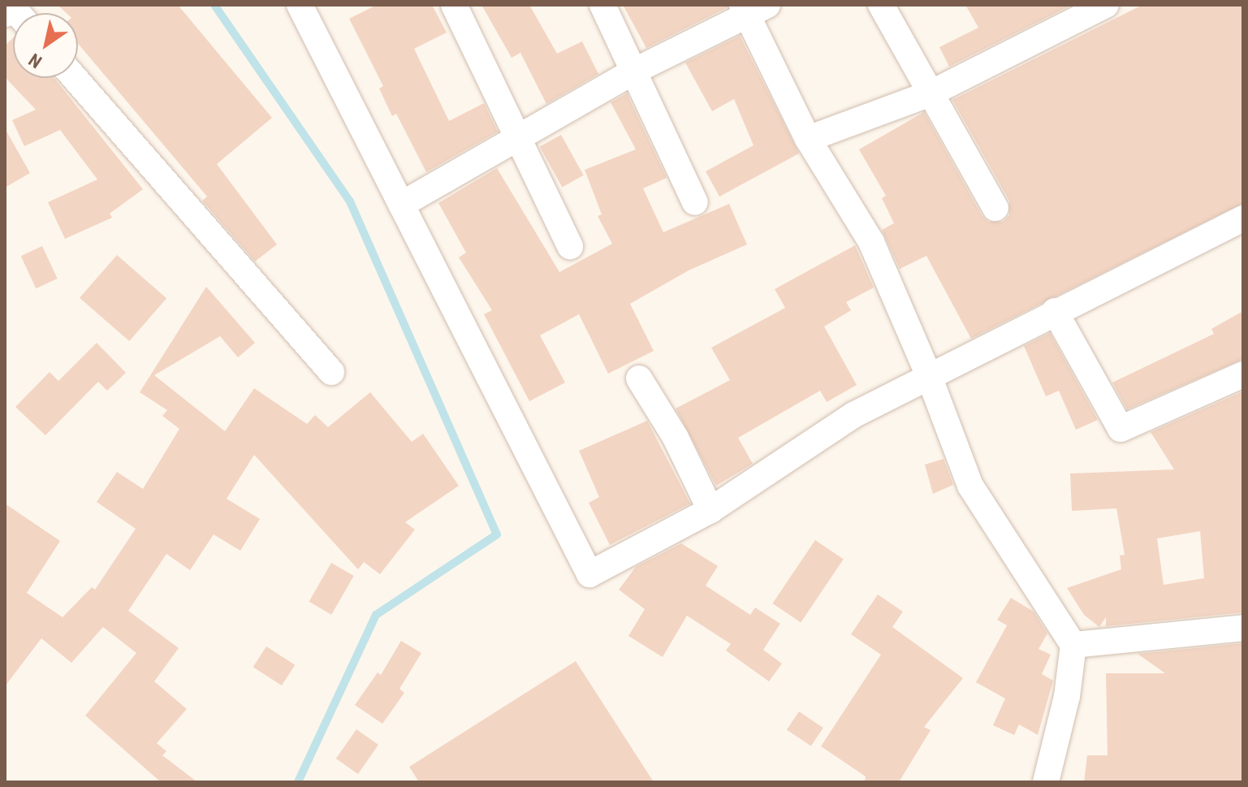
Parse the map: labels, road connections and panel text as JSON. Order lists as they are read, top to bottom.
{
  "north": "bottom left"
}
